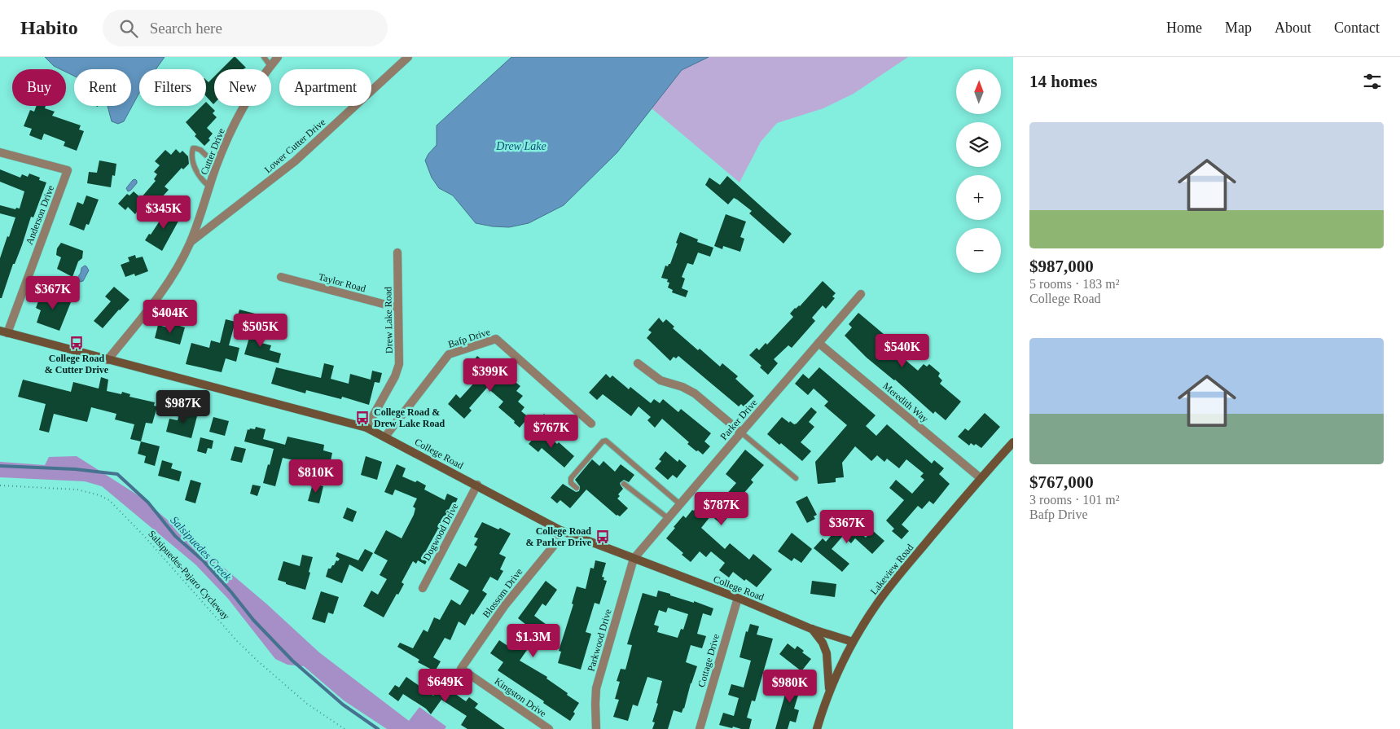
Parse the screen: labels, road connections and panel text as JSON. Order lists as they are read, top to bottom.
{
  "streets": {
    "street": [
      "Lower Cutter Drive",
      "Cutter Drive",
      "Anderson Drive",
      "Taylor Road",
      "Drew Lake Road",
      "Bafp Drive",
      "Meredith Way",
      "Parker Drive",
      "College Road",
      "Dogwood Drive",
      "Lakeview Road",
      "Blossom Drive",
      "Parkwood Drive",
      "Cottage Drive",
      "Kingston Drive"
    ],
    "path": ["Salsipuedes-Pajaro Cycleway"]
  },
  "crossings": [
    ["Lower Cutter Drive", "Cutter Drive"],
    ["Cutter Drive", "College Road"],
    ["Anderson Drive", "College Road"],
    ["Taylor Road", "Drew Lake Road"],
    ["Drew Lake Road", "College Road"],
    ["Bafp Drive", "College Road"],
    ["Meredith Way", "Parker Drive"],
    ["Meredith Way", "Lakeview Road"],
    ["Parker Drive", "College Road"],
    ["Parker Drive", "Parkwood Drive"],
    ["College Road", "Dogwood Drive"],
    ["College Road", "Lakeview Road"],
    ["College Road", "Blossom Drive"],
    ["College Road", "Parkwood Drive"],
    ["College Road", "Cottage Drive"],
    ["Blossom Drive", "Kingston Drive"]
  ],
  "water": ["Drew Lake", "Salsipuedes Creek"],
  "places": {
    "bus stop": ["College Road & Cutter Drive", "College Road & Drew Lake Road", "College Road & Parker Drive"]
  },
  "north": "top",
  "page": {
    "header": "Habito",
    "search": "Search here",
    "nav": [
      "Home",
      "Map",
      "About",
      "Contact"
    ],
    "heading": "14 homes",
    "map_buttons": ["+", "−"],
    "chip": [
      "Buy",
      "Rent",
      "Filters",
      "New",
      "Apartment"
    ],
    "list": [
      {
        "name": "$987,000",
        "note": "5 rooms · 183 m² · College Road"
      },
      {
        "name": "$767,000",
        "note": "3 rooms · 101 m² · Bafp Drive"
      }
    ],
    "price": [
      "$345K",
      "$367K",
      "$404K",
      "$505K",
      "$540K",
      "$399K",
      "$987K",
      "$767K",
      "$810K",
      "$787K",
      "$367K",
      "$1.3M",
      "$649K",
      "$980K"
    ]
  }
}
